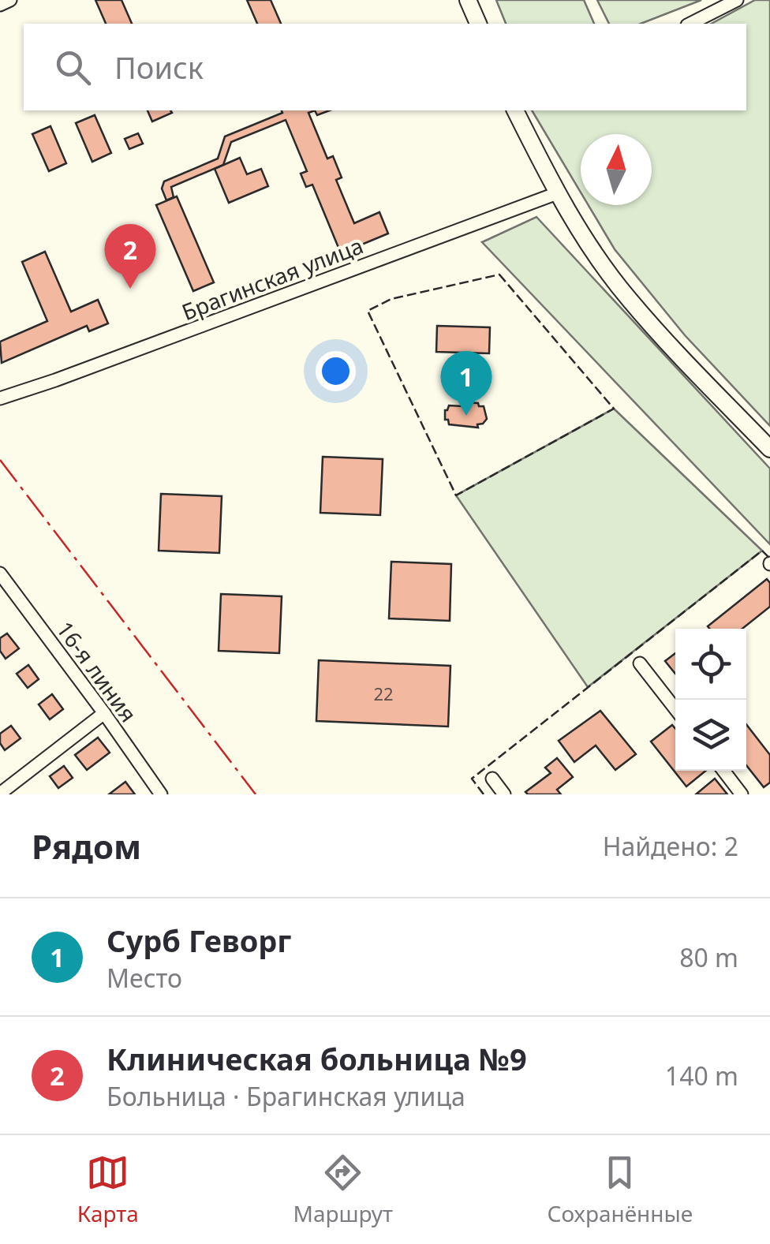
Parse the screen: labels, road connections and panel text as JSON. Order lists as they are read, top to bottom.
{
  "streets": {
    "street": ["Брагинская улица", "16-я линия"]
  },
  "house_numbers": ["22"],
  "north": "top",
  "page": {
    "search": "Поиск",
    "pins": ["2", "1"],
    "heading": ["Рядом", "Найдено: 2"],
    "list": [
      {
        "mark": "1",
        "name": "Сурб Геворг",
        "note": "Место",
        "value": "80 m"
      },
      {
        "mark": "2",
        "name": "Клиническая больница №9",
        "note": "Больница · Брагинская улица",
        "value": "140 m"
      }
    ],
    "nav": ["Карта", "Маршрут", "Сохранённые"]
  }
}
